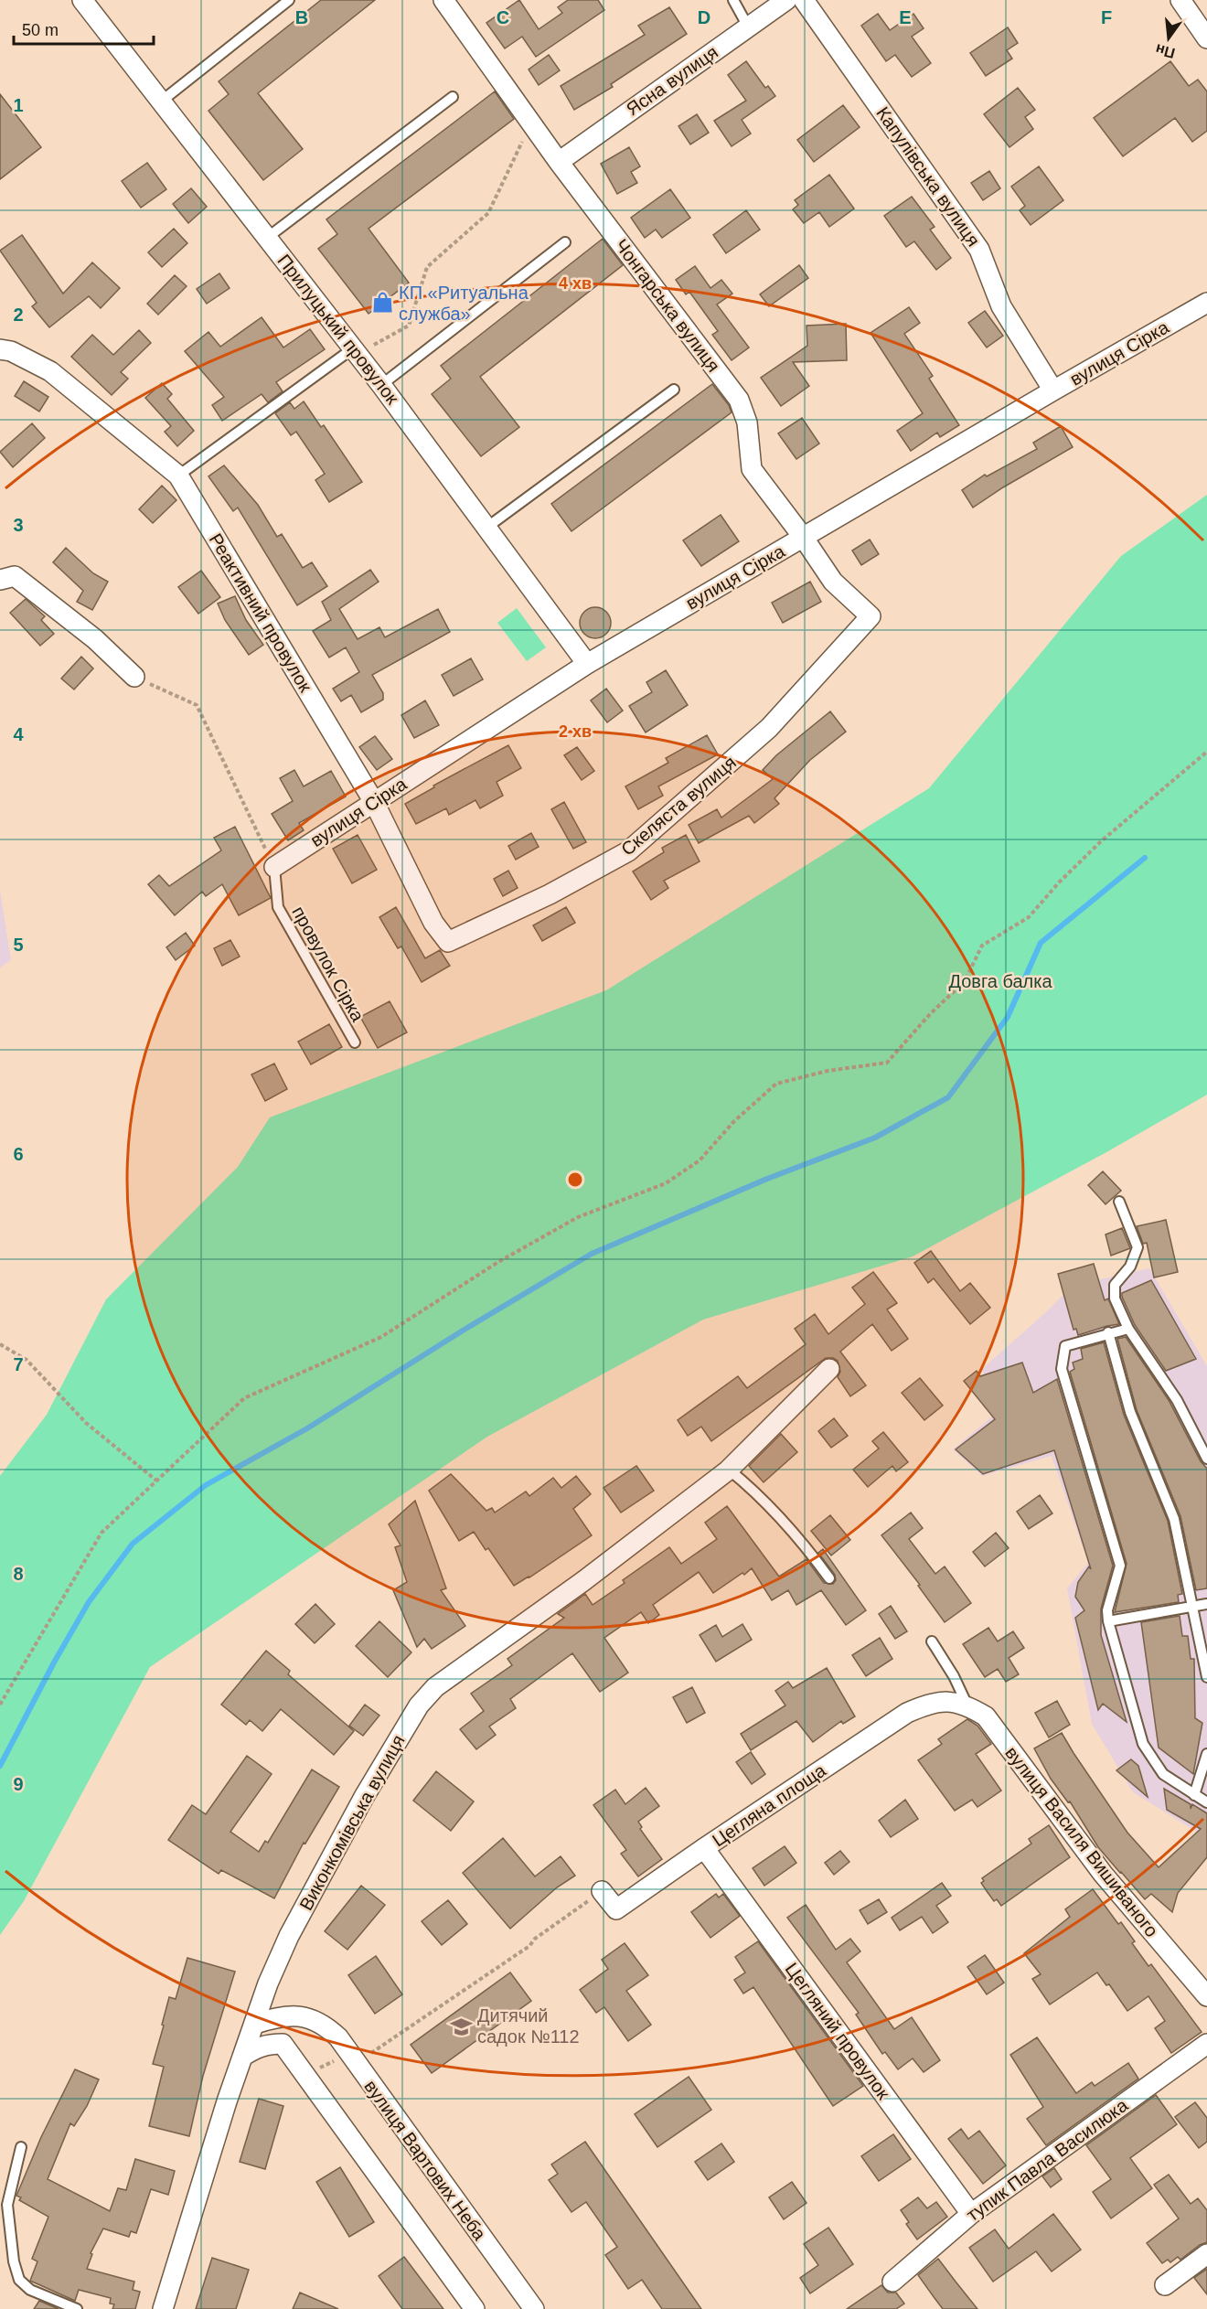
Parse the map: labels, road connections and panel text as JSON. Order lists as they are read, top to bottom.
{
  "streets": {
    "street": [
      "Ясна вулиця",
      "Капулівська вулиця",
      "Чонгарська вулиця",
      "Прилуцький провулок",
      "вулиця Сірка",
      "Реактивний провулок",
      "Скеляста вулиця",
      "Цегляна площа",
      "Виконкомівська вулиця",
      "вулиця Василя Вишиваного",
      "Цегляний провулок",
      "вулиця Вартових Неба",
      "тупик Павла Василюка"
    ],
    "lane": ["провулок Сірка"]
  },
  "crossings": [
    ["Ясна вулиця", "Чонгарська вулиця"],
    ["Капулівська вулиця", "вулиця Сірка"],
    ["Чонгарська вулиця", "вулиця Сірка"],
    ["Чонгарська вулиця", "Скеляста вулиця"],
    ["Прилуцький провулок", "вулиця Сірка"],
    ["вулиця Сірка", "Реактивний провулок"],
    ["вулиця Сірка", "провулок Сірка"],
    ["Реактивний провулок", "Скеляста вулиця"],
    ["Цегляна площа", "вулиця Василя Вишиваного"],
    ["Цегляна площа", "Цегляний провулок"],
    ["Виконкомівська вулиця", "вулиця Вартових Неба"],
    ["Цегляний провулок", "тупик Павла Василюка"]
  ],
  "parks": ["Довга балка"],
  "places": {
    "shop": ["КП «Ритуальна служба»"],
    "school or university": ["Дитячий садок №112"]
  },
  "scale_bar": "50 m",
  "north": "bottom",
  "grid": {
    "columns": [
      "B",
      "C",
      "D",
      "E",
      "F"
    ],
    "rows": [
      "1",
      "2",
      "3",
      "4",
      "5",
      "6",
      "7",
      "8",
      "9"
    ]
  },
  "rings": ["4 хв", "2 хв"]
}
